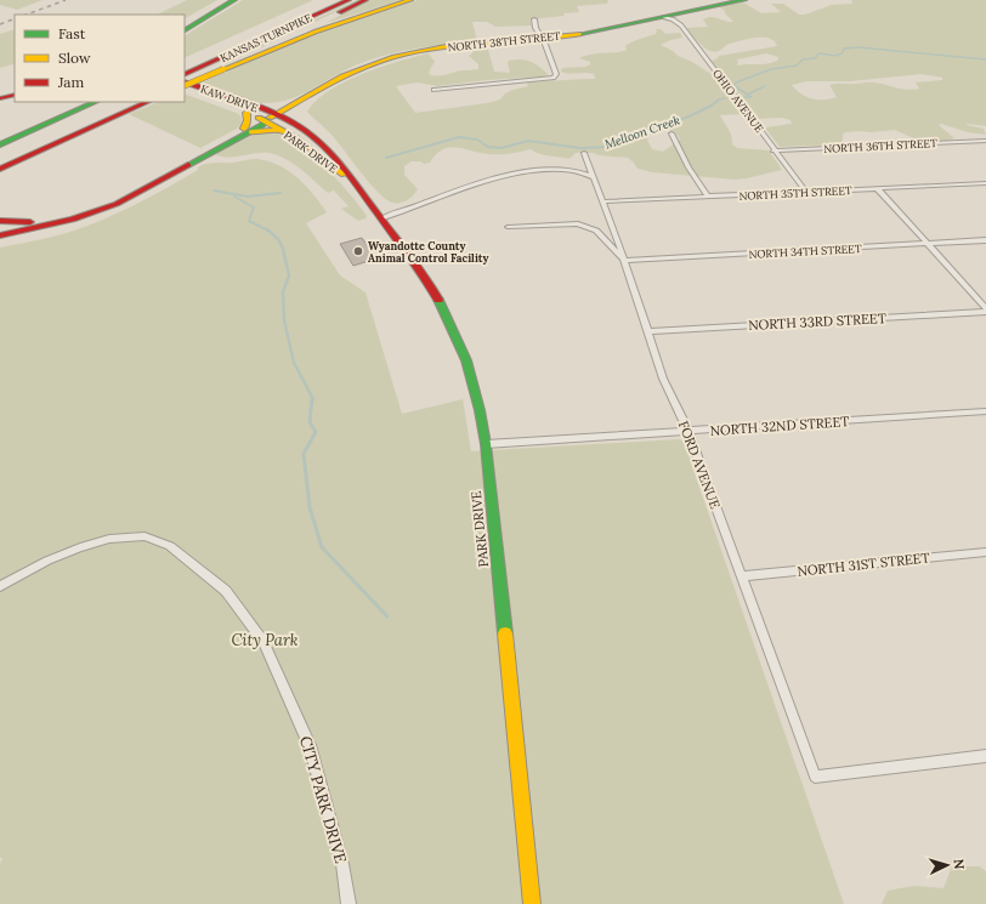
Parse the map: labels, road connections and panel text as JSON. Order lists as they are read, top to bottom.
{
  "streets": {
    "main road": [
      "KANSAS TURNPIKE",
      "NORTH 38TH STREET",
      "KAW DRIVE",
      "PARK DRIVE"
    ],
    "street": [
      "OHIO AVENUE",
      "NORTH 36TH STREET",
      "NORTH 35TH STREET",
      "NORTH 34TH STREET",
      "NORTH 33RD STREET",
      "NORTH 32ND STREET",
      "FORD AVENUE",
      "NORTH 31ST STREET",
      "CITY PARK DRIVE"
    ]
  },
  "crossings": [
    ["NORTH 38TH STREET", "KAW DRIVE"],
    ["NORTH 38TH STREET", "OHIO AVENUE"],
    ["NORTH 38TH STREET", "PARK DRIVE"],
    ["KAW DRIVE", "PARK DRIVE"],
    ["OHIO AVENUE", "NORTH 36TH STREET"],
    ["OHIO AVENUE", "NORTH 35TH STREET"],
    ["PARK DRIVE", "NORTH 32ND STREET"],
    ["NORTH 35TH STREET", "FORD AVENUE"],
    ["NORTH 34TH STREET", "FORD AVENUE"],
    ["NORTH 33RD STREET", "FORD AVENUE"],
    ["NORTH 32ND STREET", "FORD AVENUE"],
    ["FORD AVENUE", "NORTH 31ST STREET"]
  ],
  "water": ["Melloon Creek"],
  "parks": ["City Park"],
  "places": ["Wyandotte County Animal Control Facility"],
  "legend": ["Fast", "Slow", "Jam"],
  "north": "right"
}
